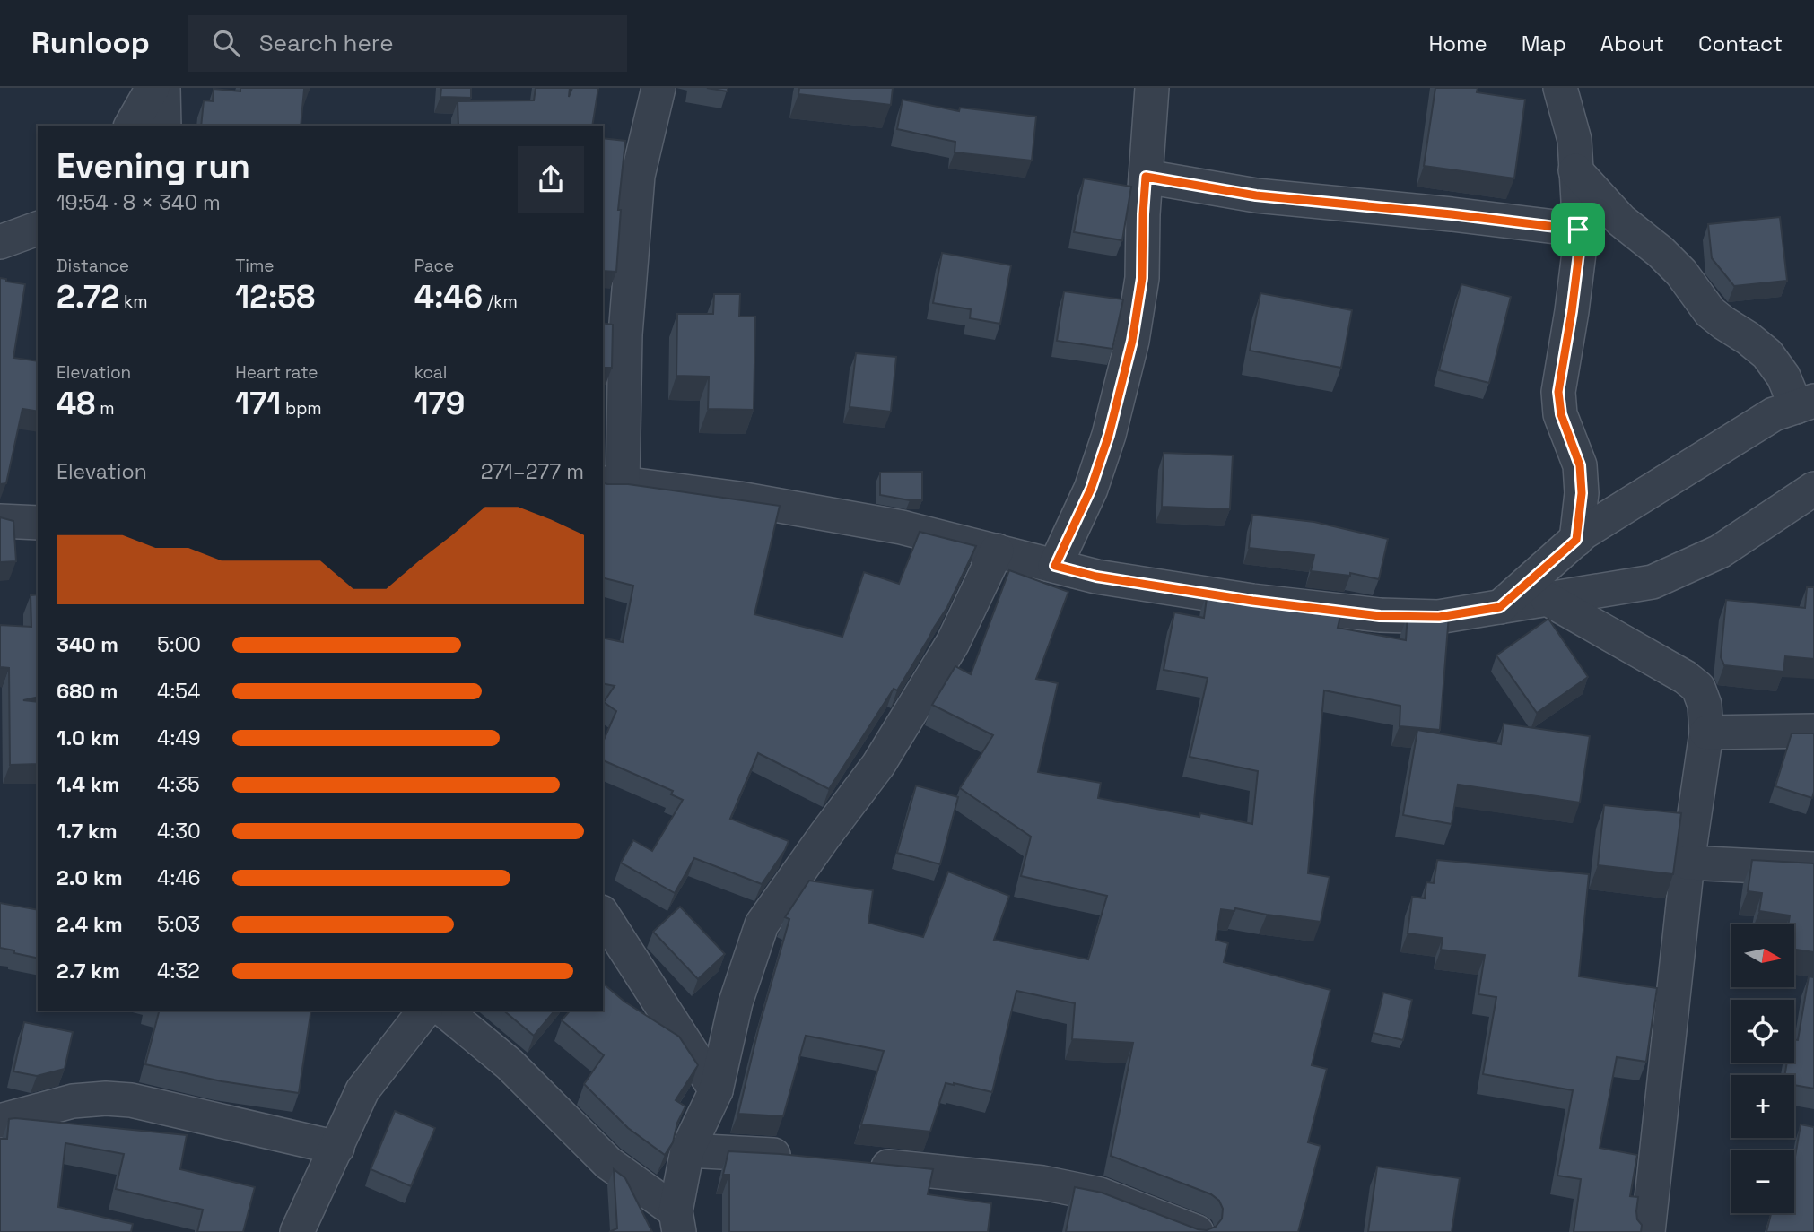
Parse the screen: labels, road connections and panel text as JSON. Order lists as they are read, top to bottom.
{
  "north": "right",
  "page": {
    "header": "Runloop",
    "search": "Search here",
    "nav": [
      "Home",
      "Map",
      "About",
      "Contact"
    ],
    "heading": ["Evening run", "19:54 · 8 × 340 m"],
    "stats": [
      ["Distance", "2.72 km"],
      ["Time", "12:58"],
      ["Pace", "4:46 /km"],
      ["Elevation", "48 m"],
      ["Heart rate", "171 bpm"],
      ["kcal", "179"]
    ],
    "chart": ["Elevation", "271–277 m"],
    "list": [
      {
        "name": "340 m",
        "note": "5:00"
      },
      {
        "name": "680 m",
        "note": "4:54"
      },
      {
        "name": "1.0 km",
        "note": "4:49"
      },
      {
        "name": "1.4 km",
        "note": "4:35"
      },
      {
        "name": "1.7 km",
        "note": "4:30"
      },
      {
        "name": "2.0 km",
        "note": "4:46"
      },
      {
        "name": "2.4 km",
        "note": "5:03"
      },
      {
        "name": "2.7 km",
        "note": "4:32"
      }
    ],
    "map_buttons": ["+", "−"]
  }
}
